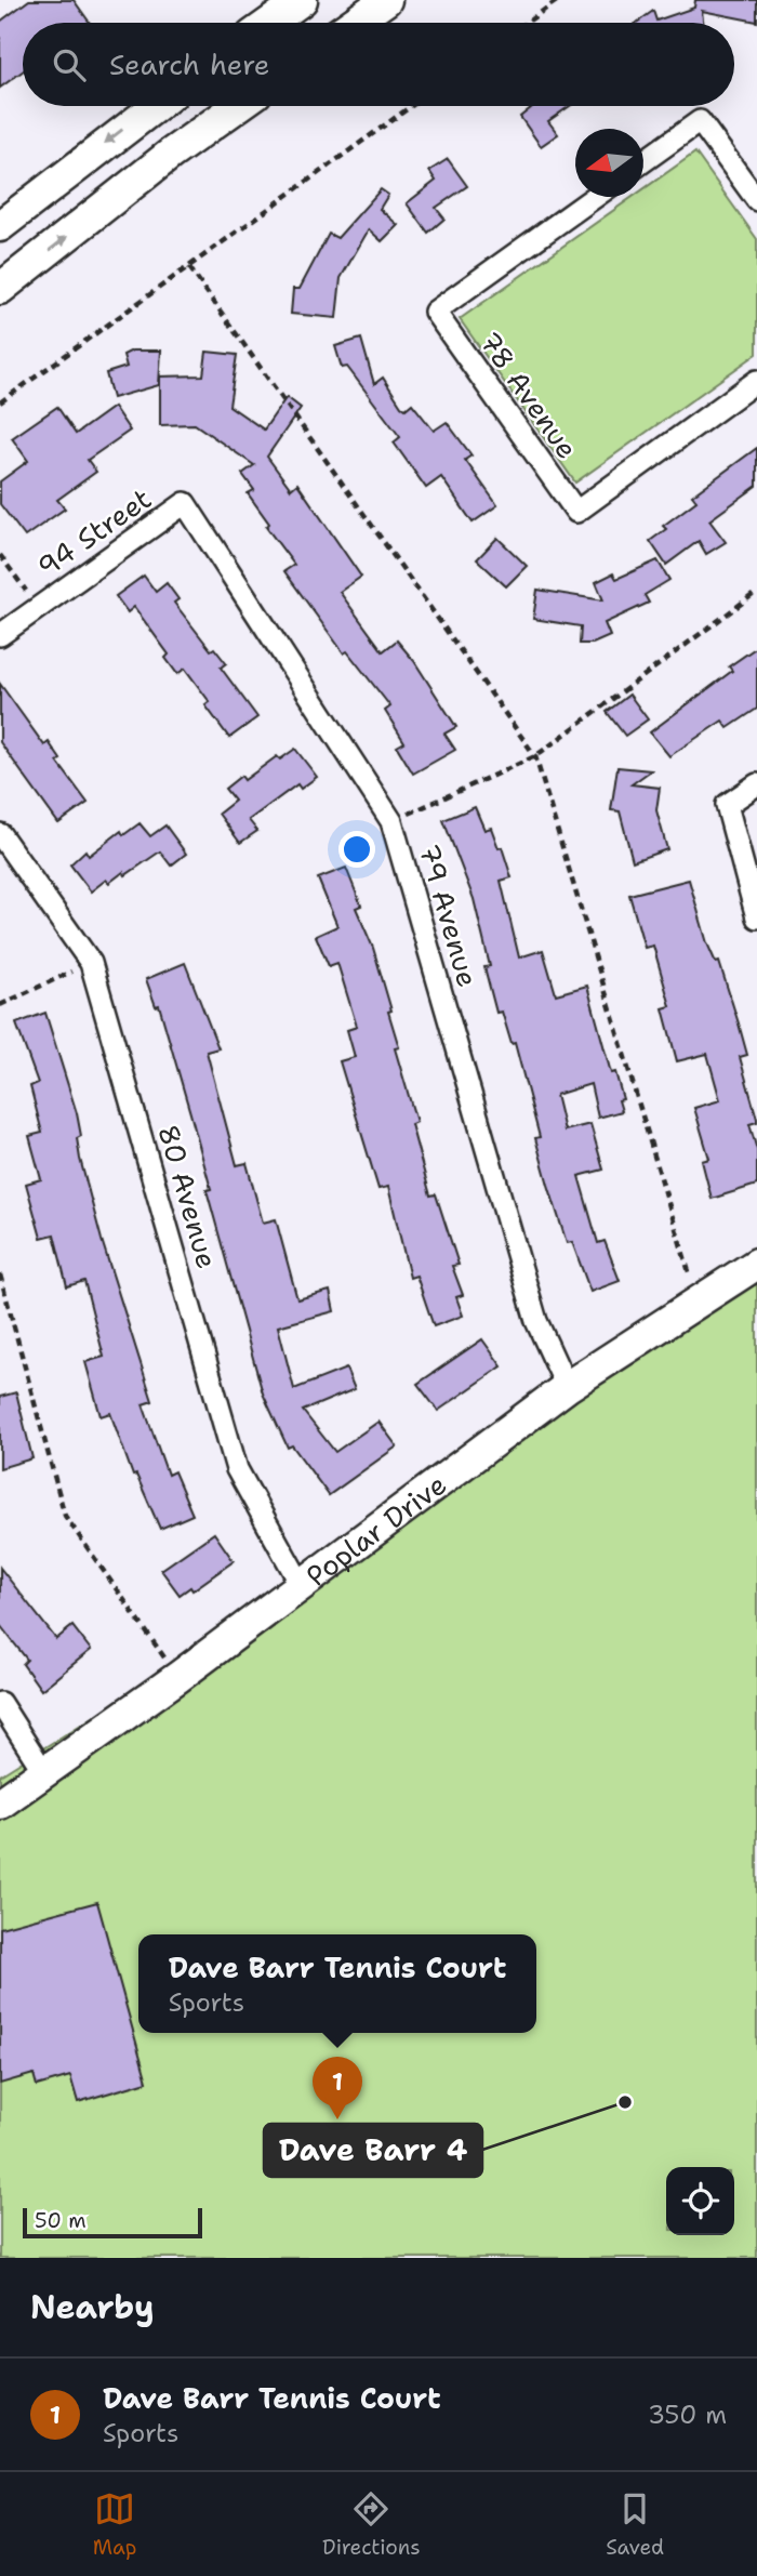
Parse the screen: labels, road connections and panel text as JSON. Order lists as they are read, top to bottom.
{
  "streets": {
    "street": [
      "78 Avenue",
      "94 Street",
      "79 Avenue",
      "80 Avenue",
      "Poplar Drive"
    ]
  },
  "crossings": [
    ["94 Street", "79 Avenue"],
    ["79 Avenue", "Poplar Drive"],
    ["80 Avenue", "Poplar Drive"]
  ],
  "places": ["Dave Barr 4"],
  "scale_bar": "50 m",
  "north": "left",
  "page": {
    "search": "Search here",
    "popup": ["Dave Barr Tennis Court", "Sports"],
    "pins": "1",
    "scale": "50 m",
    "heading": "Nearby",
    "list": [
      {
        "mark": "1",
        "name": "Dave Barr Tennis Court",
        "note": "Sports",
        "value": "350 m"
      }
    ],
    "nav": ["Map", "Directions", "Saved"]
  }
}
